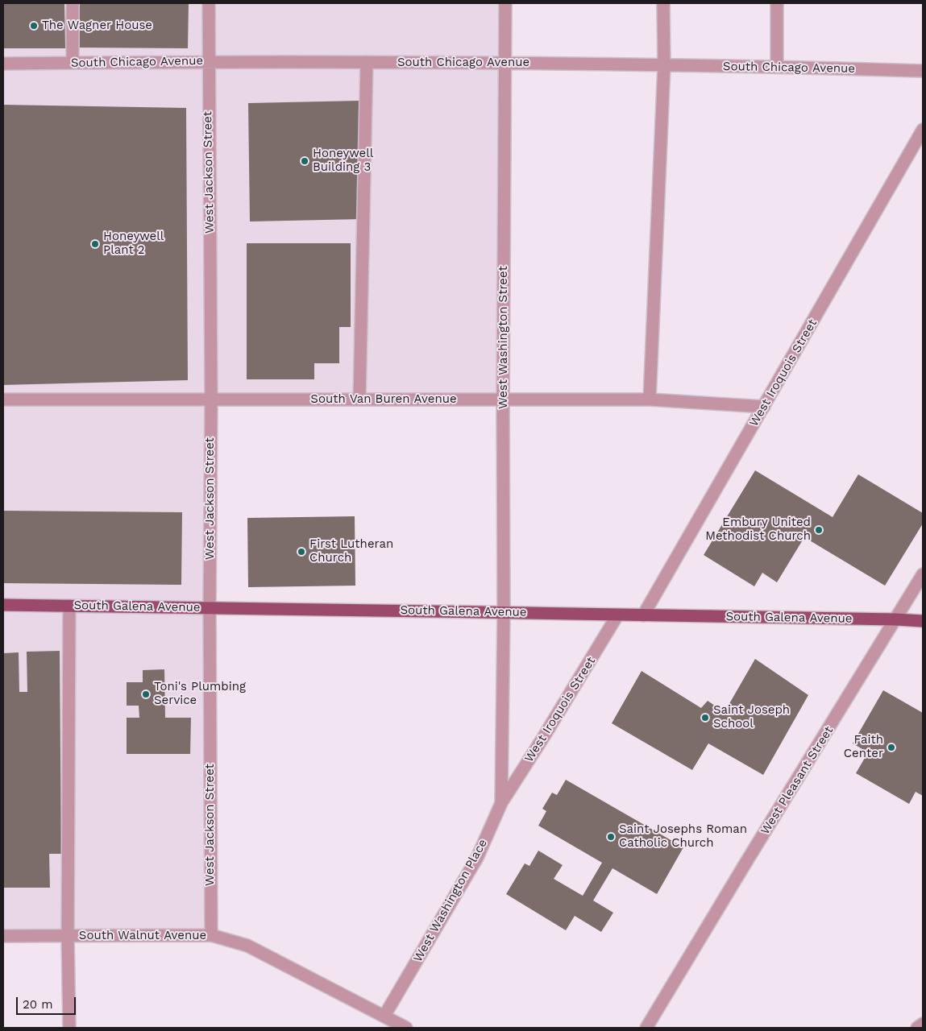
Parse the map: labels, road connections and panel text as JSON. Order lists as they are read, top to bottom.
{
  "streets": {
    "main road": ["South Galena Avenue"],
    "street": [
      "South Chicago Avenue",
      "West Jackson Street",
      "West Washington Street",
      "West Iroquois Street",
      "South Van Buren Avenue",
      "West Pleasant Street",
      "West Washington Place",
      "South Walnut Avenue"
    ]
  },
  "crossings": [
    ["South Chicago Avenue", "West Jackson Street"],
    ["South Chicago Avenue", "West Washington Street"],
    ["West Jackson Street", "South Van Buren Avenue"],
    ["West Jackson Street", "South Galena Avenue"],
    ["West Jackson Street", "South Walnut Avenue"],
    ["West Washington Street", "South Van Buren Avenue"],
    ["West Washington Street", "South Galena Avenue"],
    ["West Washington Street", "West Washington Place"],
    ["West Iroquois Street", "South Van Buren Avenue"],
    ["West Iroquois Street", "South Galena Avenue"],
    ["West Iroquois Street", "West Washington Place"],
    ["South Galena Avenue", "West Pleasant Street"],
    ["South Galena Avenue", "West Washington Place"],
    ["West Washington Place", "South Walnut Avenue"]
  ],
  "places": [
    "The Wagner House",
    "Honeywell Building 3",
    "Honeywell Plant 2",
    "Embury United Methodist Church",
    "First Lutheran Church",
    "Toni's Plumbing Service",
    "Saint Joseph School",
    "Faith Center",
    "Saint Josephs Roman Catholic Church"
  ],
  "scale_bar": "20 m"
}
